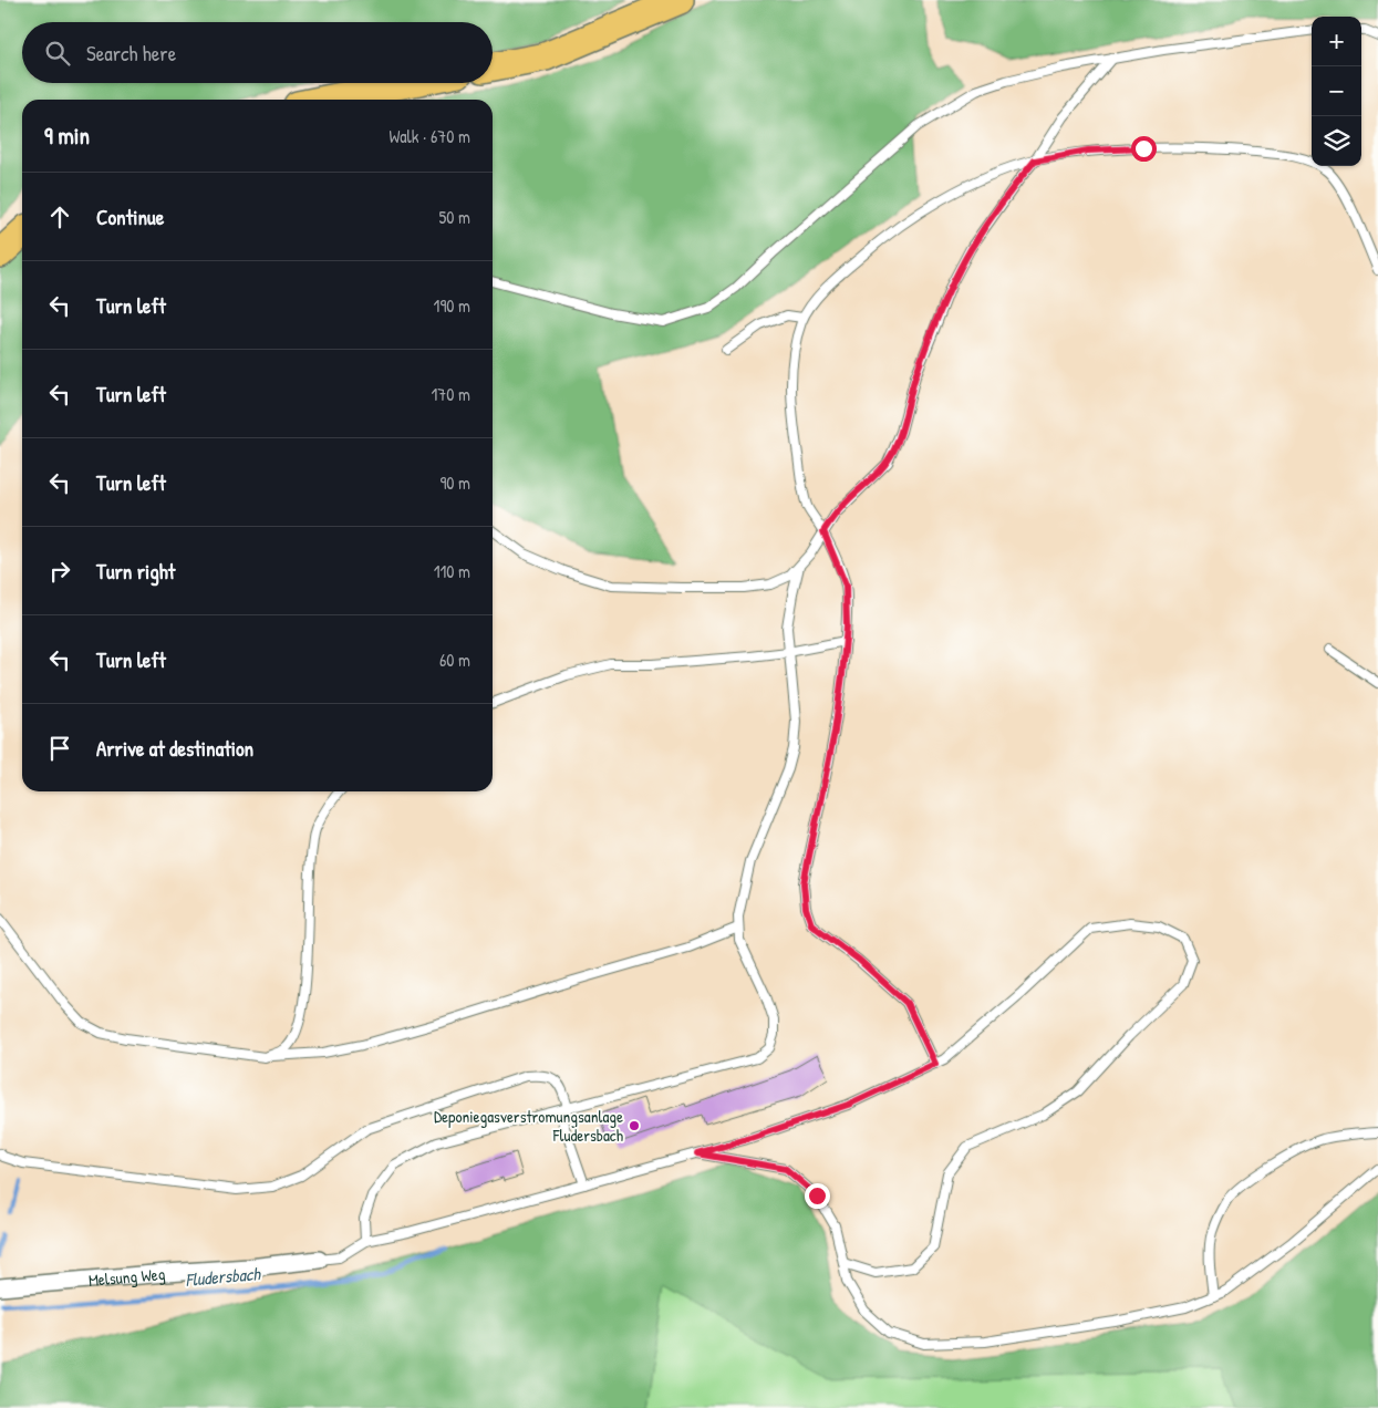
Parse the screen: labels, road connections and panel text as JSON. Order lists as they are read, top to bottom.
{
  "streets": {
    "street": ["Melsung Weg"]
  },
  "water": ["Fludersbach"],
  "places": ["Deponiegasverstromungsanlage Fludersbach"],
  "page": {
    "map_buttons": ["+", "−"],
    "search": "Search here",
    "heading": ["9 min", "Walk · 670 m"],
    "list": [
      ["Continue", "50 m"],
      ["Turn left", "190 m"],
      ["Turn left", "170 m"],
      ["Turn left", "90 m"],
      ["Turn right", "110 m"],
      ["Turn left", "60 m"],
      "Arrive at destination"
    ]
  }
}
